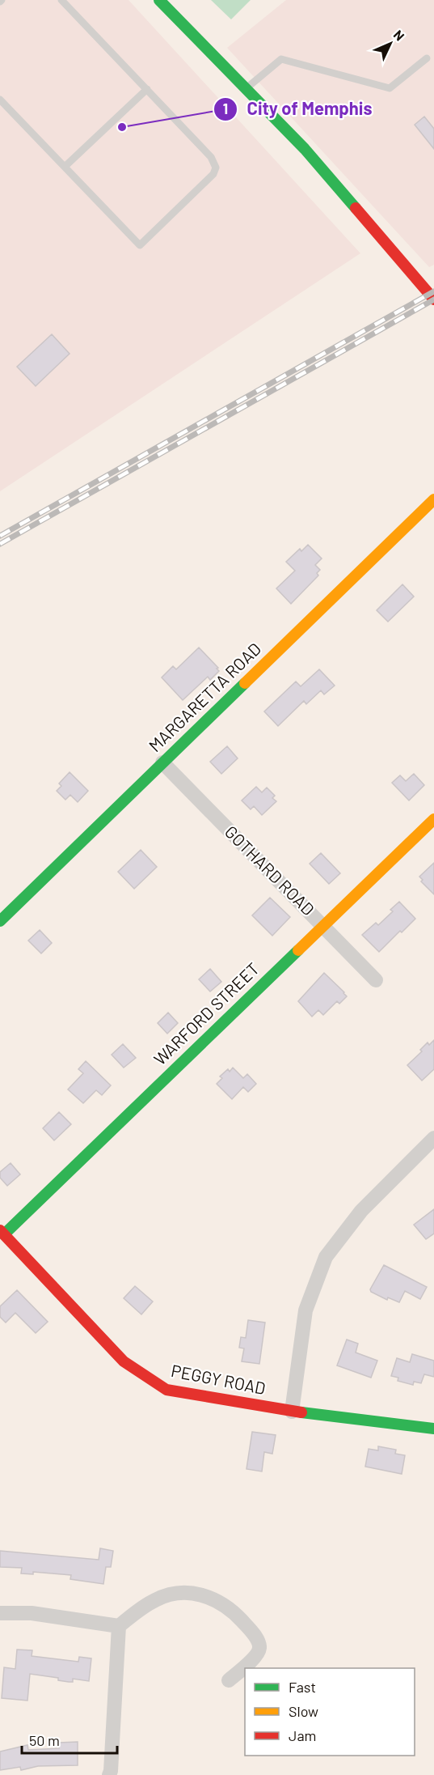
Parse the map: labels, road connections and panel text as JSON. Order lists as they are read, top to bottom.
{
  "streets": {
    "street": [
      "MARGARETTA ROAD",
      "GOTHARD ROAD",
      "WARFORD STREET",
      "PEGGY ROAD"
    ]
  },
  "crossings": [
    ["MARGARETTA ROAD", "GOTHARD ROAD"],
    ["GOTHARD ROAD", "WARFORD STREET"],
    ["WARFORD STREET", "PEGGY ROAD"]
  ],
  "places": ["City of Memphis"],
  "legend": ["Fast", "Slow", "Jam"],
  "scale_bar": "50 m",
  "north": "top right"
}
